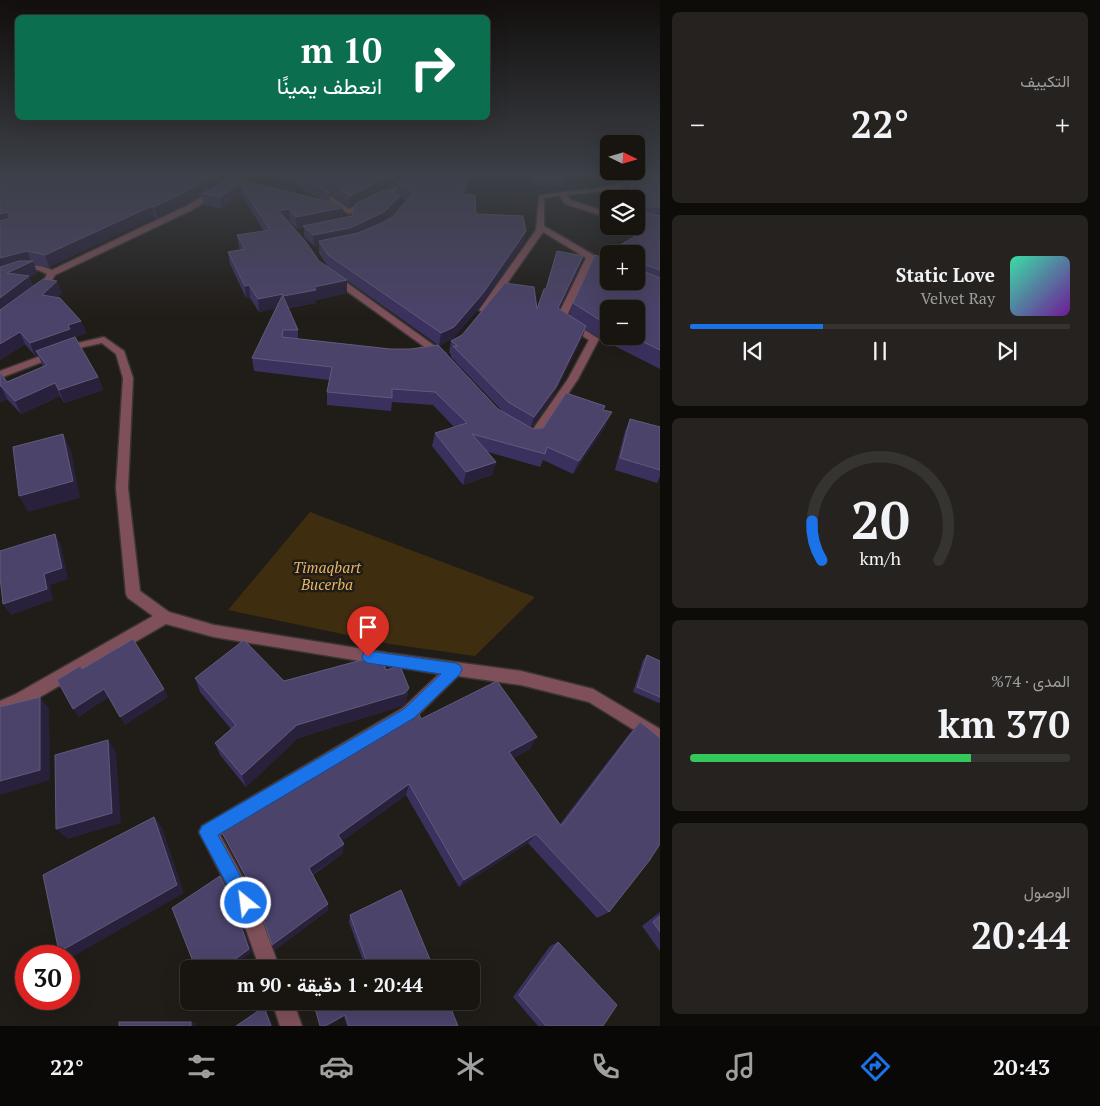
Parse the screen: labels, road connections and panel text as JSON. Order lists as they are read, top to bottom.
{
  "parks": ["Timaqbart Bucerba"],
  "north": "right",
  "page": {
    "tile": [
      "التكييف",
      ["المدى · 74%", "370 km"],
      ["الوصول", "20:44"]
    ],
    "turn": ["10 m", "انعطف يمينًا"],
    "heat": ["−", "22°", "+"],
    "map_buttons": ["+", "−"],
    "song": ["Static Love", "Velvet Ray"],
    "limit": "30",
    "trip": "20:44 · 1 دقيقة · 90 m",
    "tabs": ["20:43", "22°"],
    "gauge": ["20", "km/h"]
  }
}
